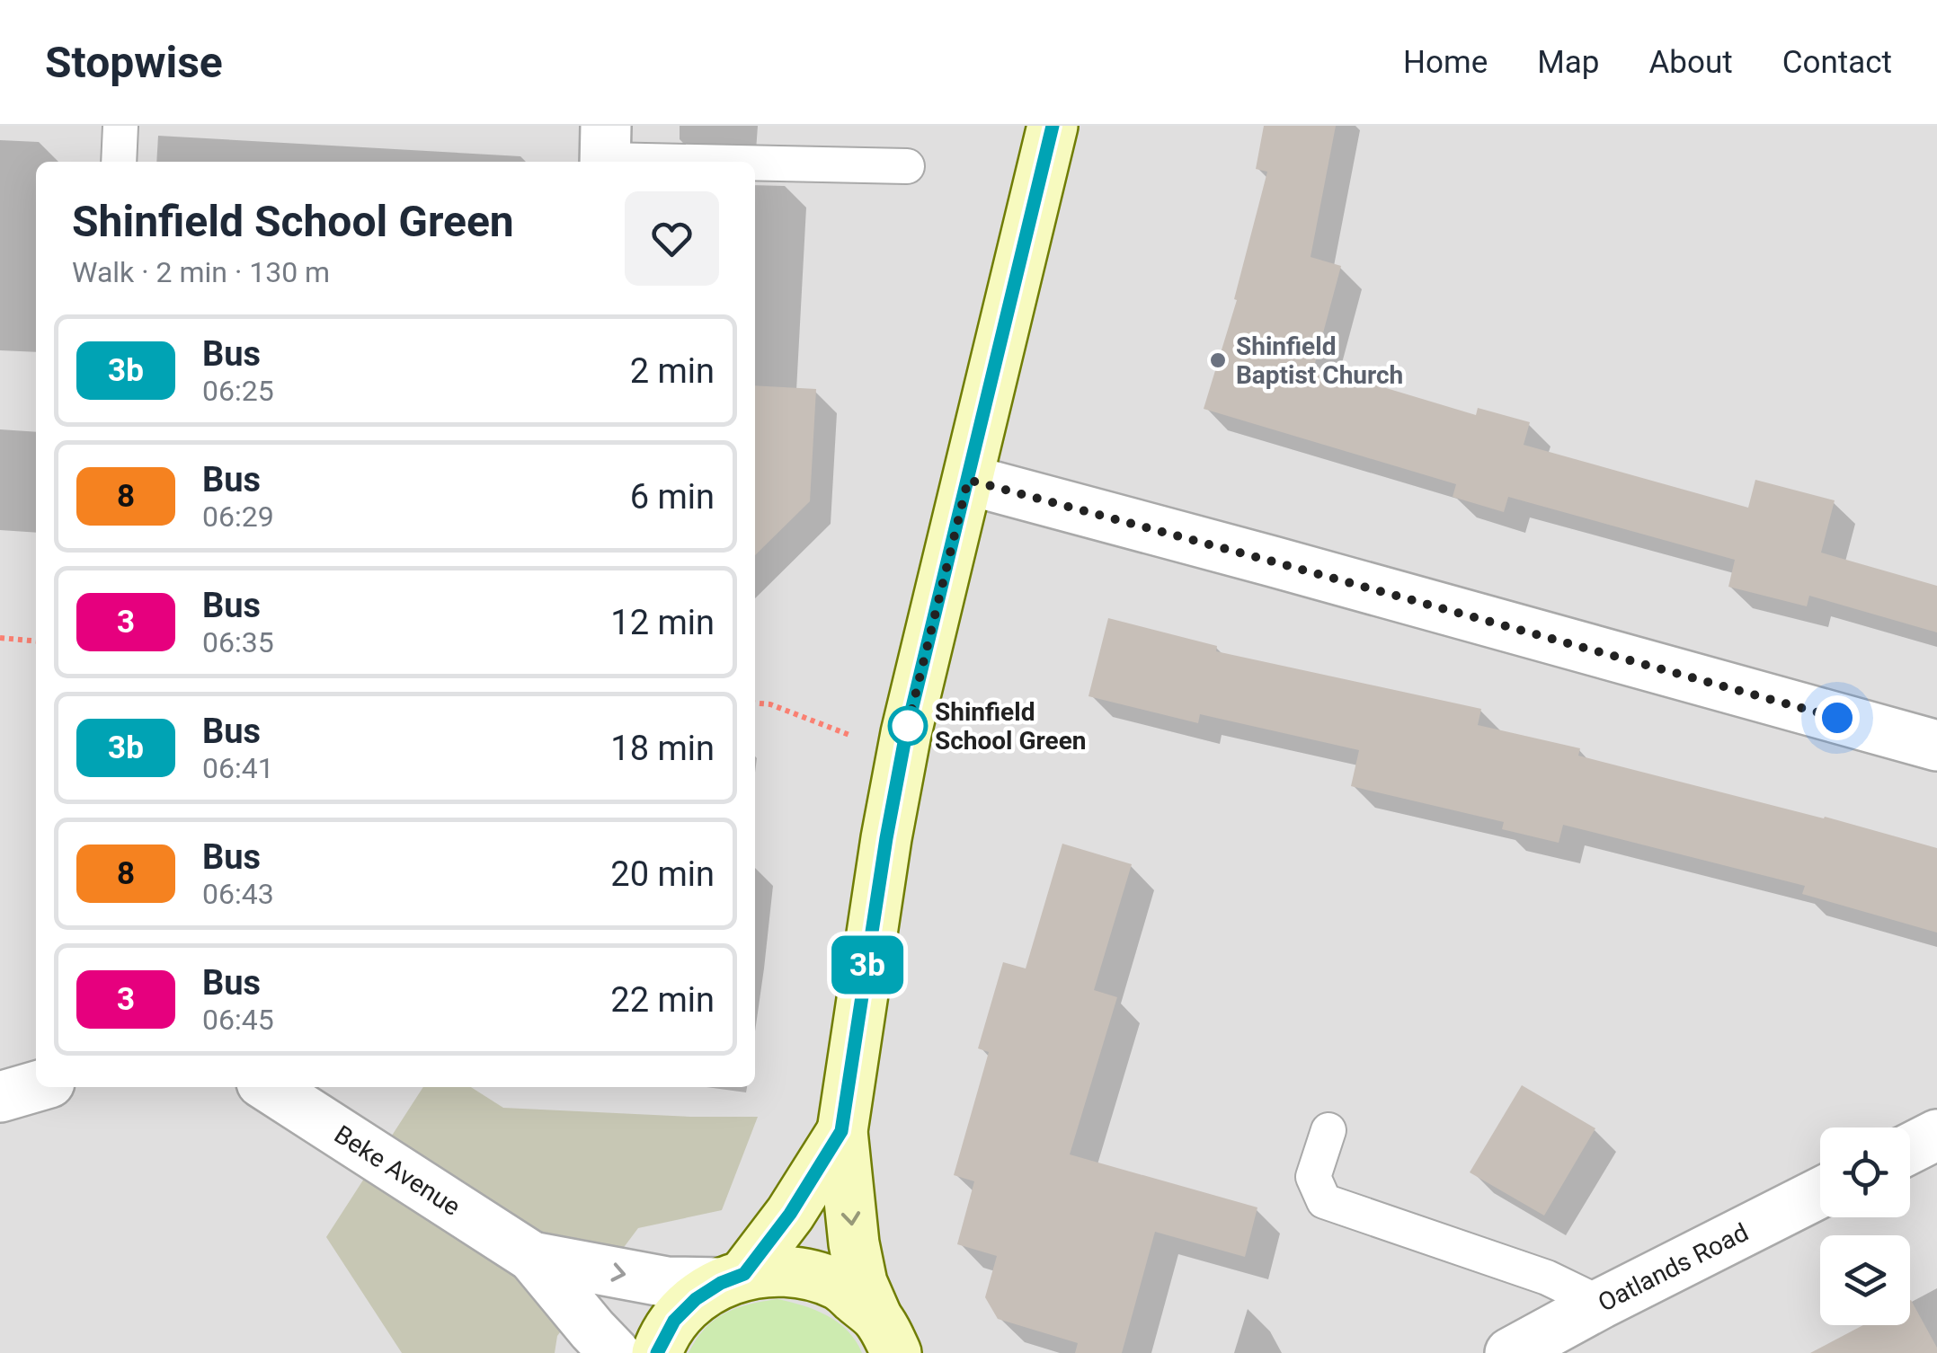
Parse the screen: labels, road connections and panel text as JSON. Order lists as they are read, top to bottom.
{
  "streets": {
    "street": ["Beke Avenue", "Oatlands Road"]
  },
  "places": ["Shinfield Baptist Church", "Shinfield School Green"],
  "lines": ["bus line 3b"],
  "page": {
    "header": "Stopwise",
    "nav": [
      "Home",
      "Map",
      "About",
      "Contact"
    ],
    "on_map": "3b",
    "heading": ["Shinfield School Green", "Walk · 2 min · 130 m"],
    "list": [
      {
        "mark": "3b",
        "name": "Bus",
        "note": "06:25",
        "value": "2 min"
      },
      {
        "mark": "8",
        "name": "Bus",
        "note": "06:29",
        "value": "6 min"
      },
      {
        "mark": "3",
        "name": "Bus",
        "note": "06:35",
        "value": "12 min"
      },
      {
        "mark": "3b",
        "name": "Bus",
        "note": "06:41",
        "value": "18 min"
      },
      {
        "mark": "8",
        "name": "Bus",
        "note": "06:43",
        "value": "20 min"
      },
      {
        "mark": "3",
        "name": "Bus",
        "note": "06:45",
        "value": "22 min"
      }
    ]
  }
}
